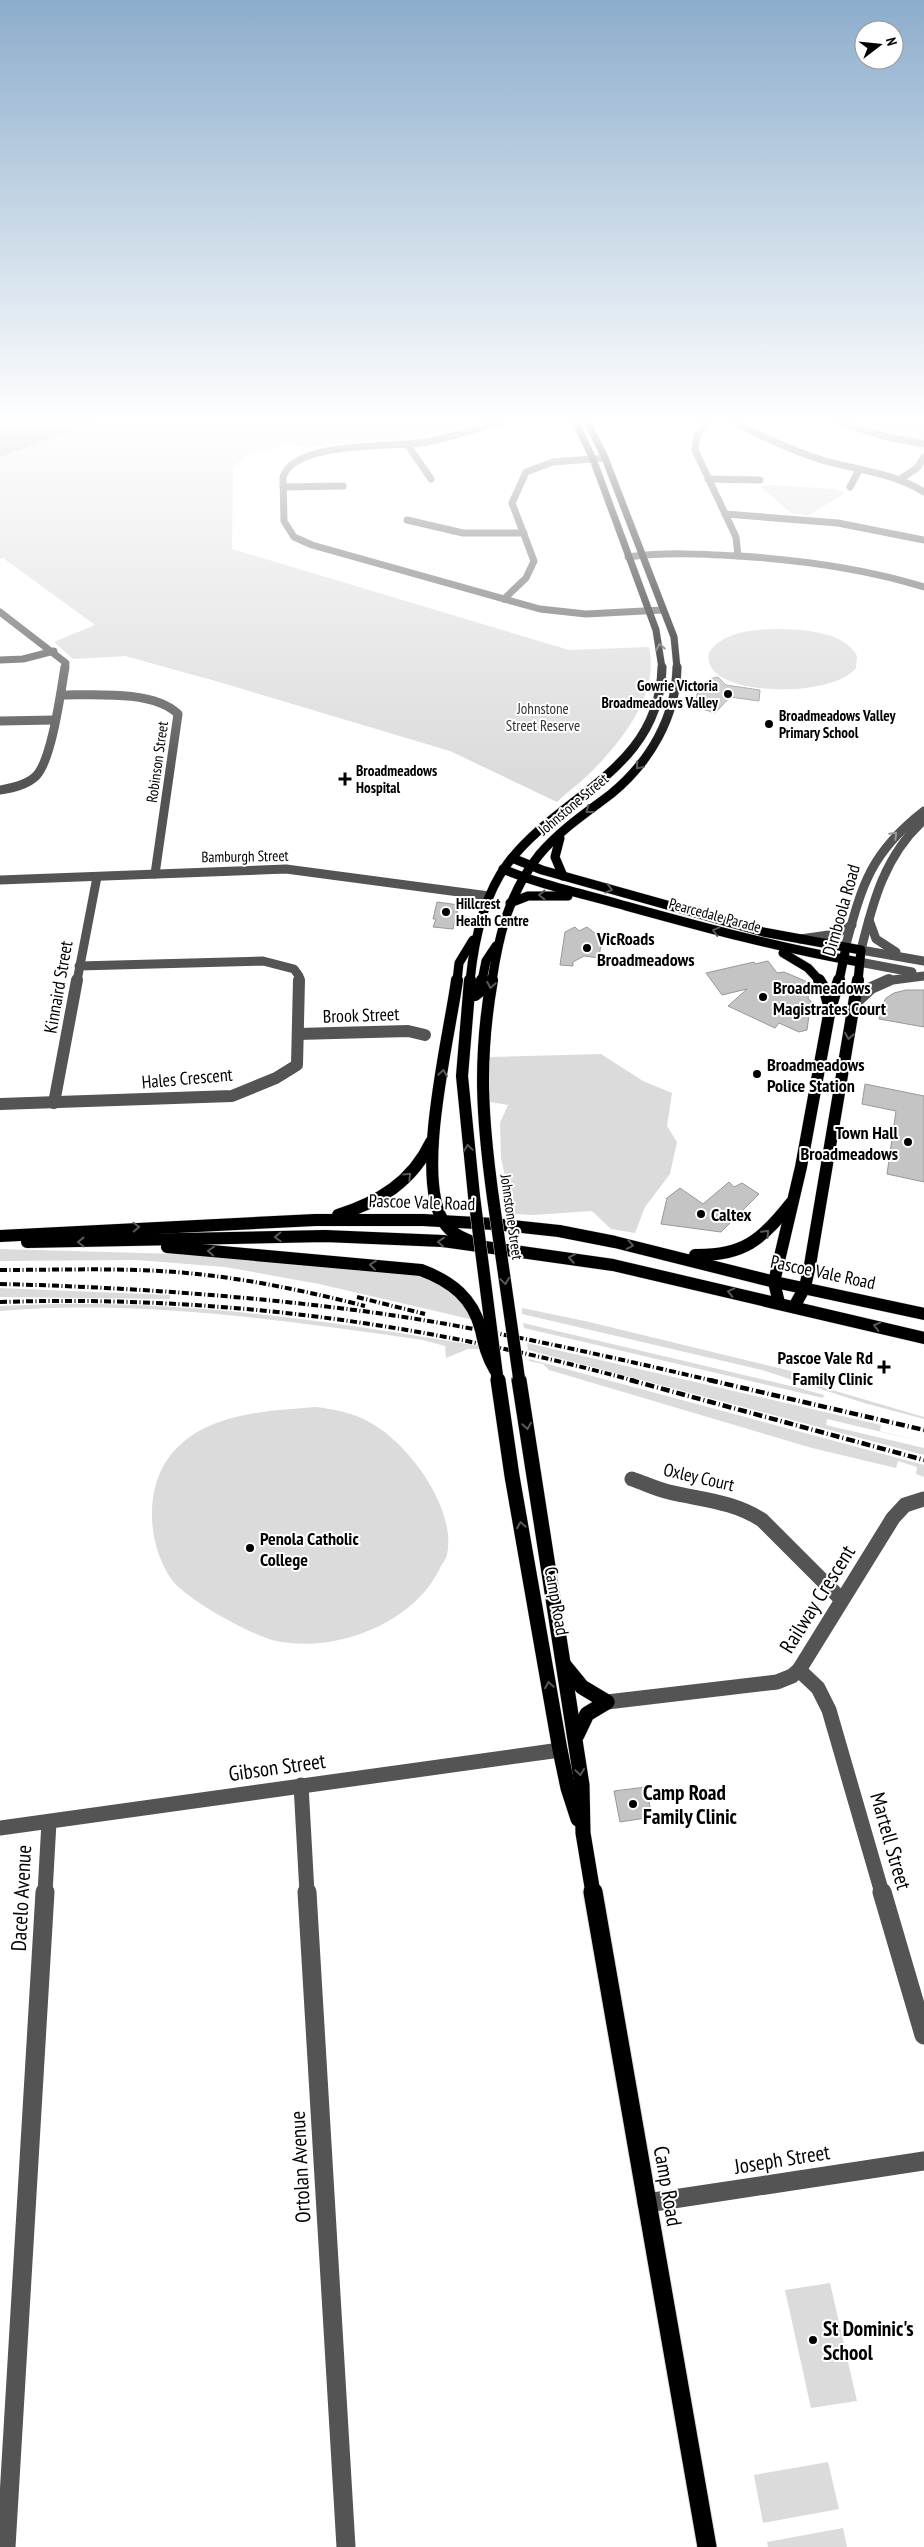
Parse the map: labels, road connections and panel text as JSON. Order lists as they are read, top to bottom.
{
  "streets": {
    "main road": [
      "Johnstone Street",
      "Dimboola Road",
      "Pearcedale Parade",
      "Pascoe Vale Road",
      "Camp Road"
    ],
    "street": [
      "Robinson Street",
      "Bamburgh Street",
      "Kinnaird Street",
      "Brook Street",
      "Hales Crescent",
      "Oxley Court",
      "Railway Crescent",
      "Gibson Street",
      "Martell Street",
      "Dacelo Avenue",
      "Joseph Street",
      "Ortolan Avenue"
    ]
  },
  "crossings": [
    ["Robinson Street", "Bamburgh Street"],
    ["Johnstone Street", "Bamburgh Street"],
    ["Johnstone Street", "Pearcedale Parade"],
    ["Johnstone Street", "Camp Road"],
    ["Bamburgh Street", "Kinnaird Street"],
    ["Dimboola Road", "Pearcedale Parade"],
    ["Dimboola Road", "Pascoe Vale Road"],
    ["Kinnaird Street", "Hales Crescent"],
    ["Brook Street", "Hales Crescent"],
    ["Oxley Court", "Railway Crescent"],
    ["Railway Crescent", "Martell Street"],
    ["Camp Road", "Gibson Street"],
    ["Camp Road", "Joseph Street"],
    ["Gibson Street", "Dacelo Avenue"],
    ["Gibson Street", "Ortolan Avenue"]
  ],
  "parks": ["Johnstone Street Reserve"],
  "places": {
    "other": [
      "Gowrie Victoria Broadmeadows Valley",
      "Broadmeadows Valley Primary School",
      "Hillcrest Health Centre",
      "VicRoads Broadmeadows",
      "Broadmeadows Magistrates Court",
      "Broadmeadows Police Station",
      "Town Hall Broadmeadows",
      "Caltex",
      "Penola Catholic College",
      "Camp Road Family Clinic",
      "St Dominic's School"
    ],
    "health": ["Broadmeadows Hospital", "Pascoe Vale Rd Family Clinic"]
  },
  "north": "right"
}
